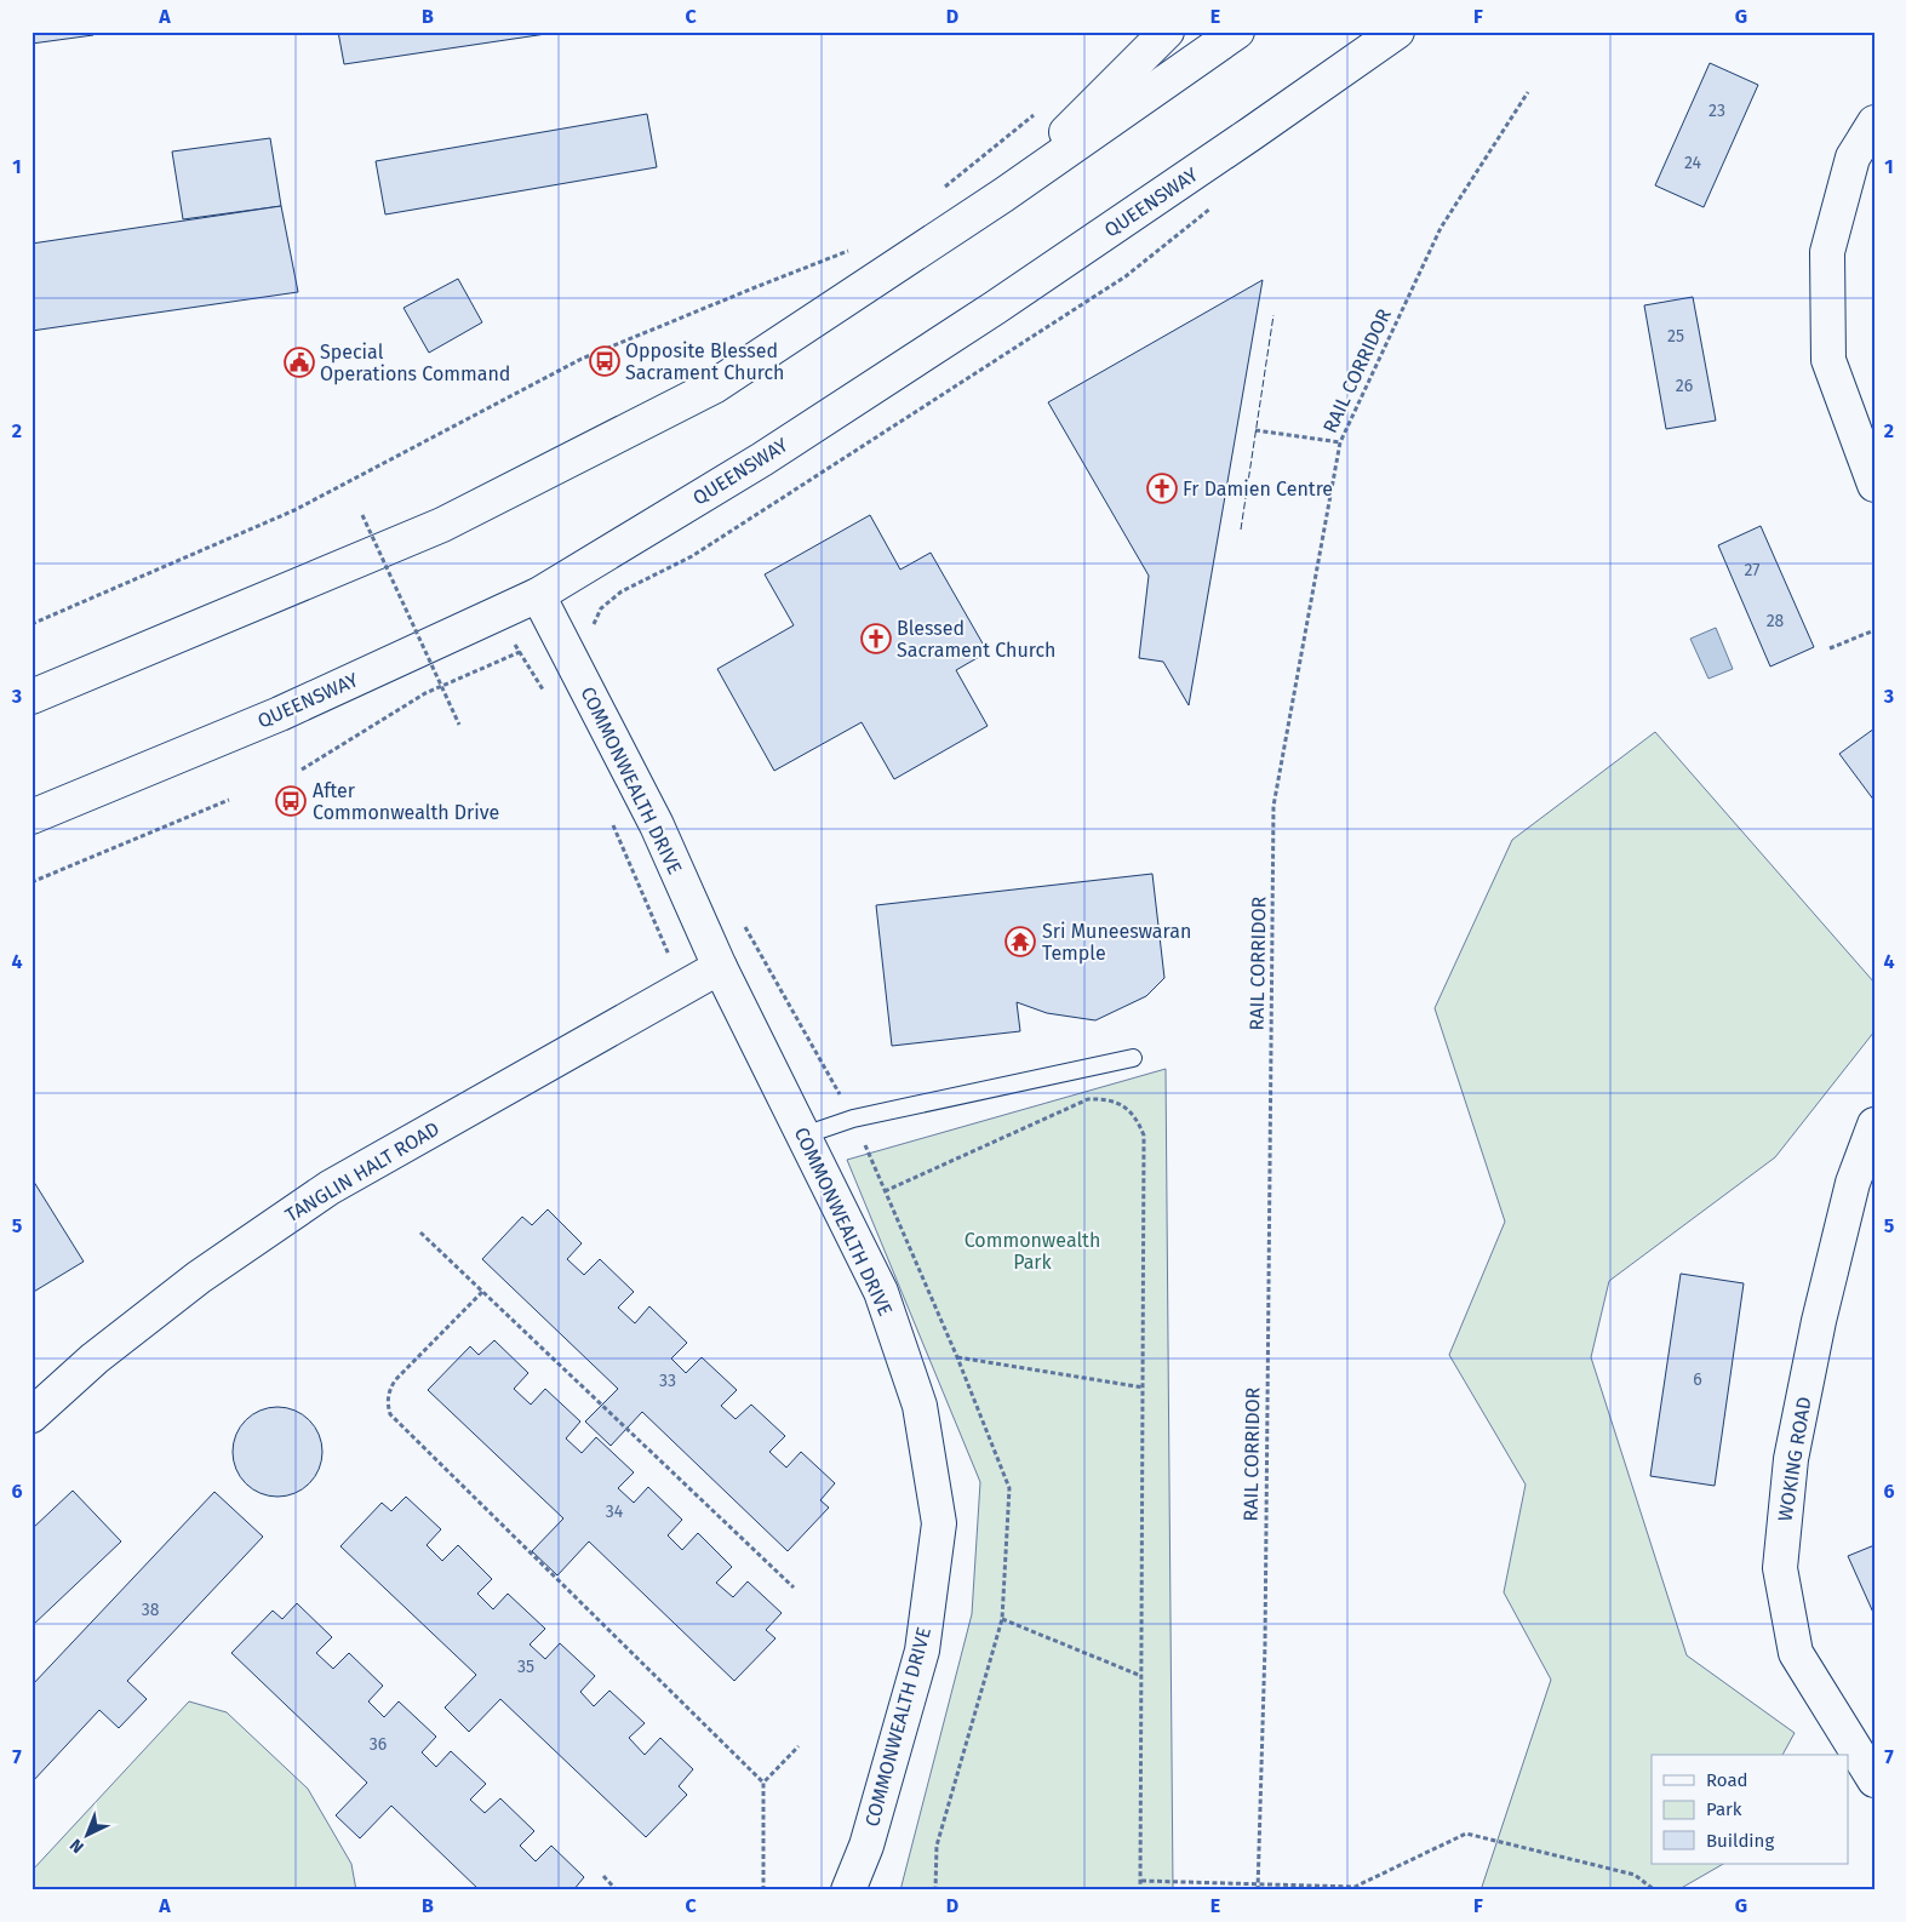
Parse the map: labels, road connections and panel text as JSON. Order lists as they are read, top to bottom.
{
  "streets": {
    "main road": [
      "QUEENSWAY",
      "COMMONWEALTH DRIVE",
      "TANGLIN HALT ROAD",
      "WOKING ROAD"
    ],
    "path": ["RAIL CORRIDOR"]
  },
  "crossings": [
    ["QUEENSWAY", "COMMONWEALTH DRIVE"],
    ["COMMONWEALTH DRIVE", "TANGLIN HALT ROAD"]
  ],
  "parks": ["Commonwealth Park"],
  "places": {
    "bus stop": ["Opposite Blessed Sacrament Church", "After Commonwealth Drive"],
    "public building": ["Special Operations Command"],
    "church": ["Fr Damien Centre", "Blessed Sacrament Church"],
    "temple": ["Sri Muneeswaran Temple"]
  },
  "house_numbers": [
    "23",
    "24",
    "25",
    "26",
    "27",
    "28",
    "6",
    "33",
    "34",
    "38",
    "35",
    "36"
  ],
  "legend": ["Road", "Park", "Building"],
  "north": "bottom left",
  "grid": {
    "columns": [
      "A",
      "B",
      "C",
      "D",
      "E",
      "F",
      "G"
    ],
    "rows": [
      "1",
      "2",
      "3",
      "4",
      "5",
      "6",
      "7"
    ]
  }
}
